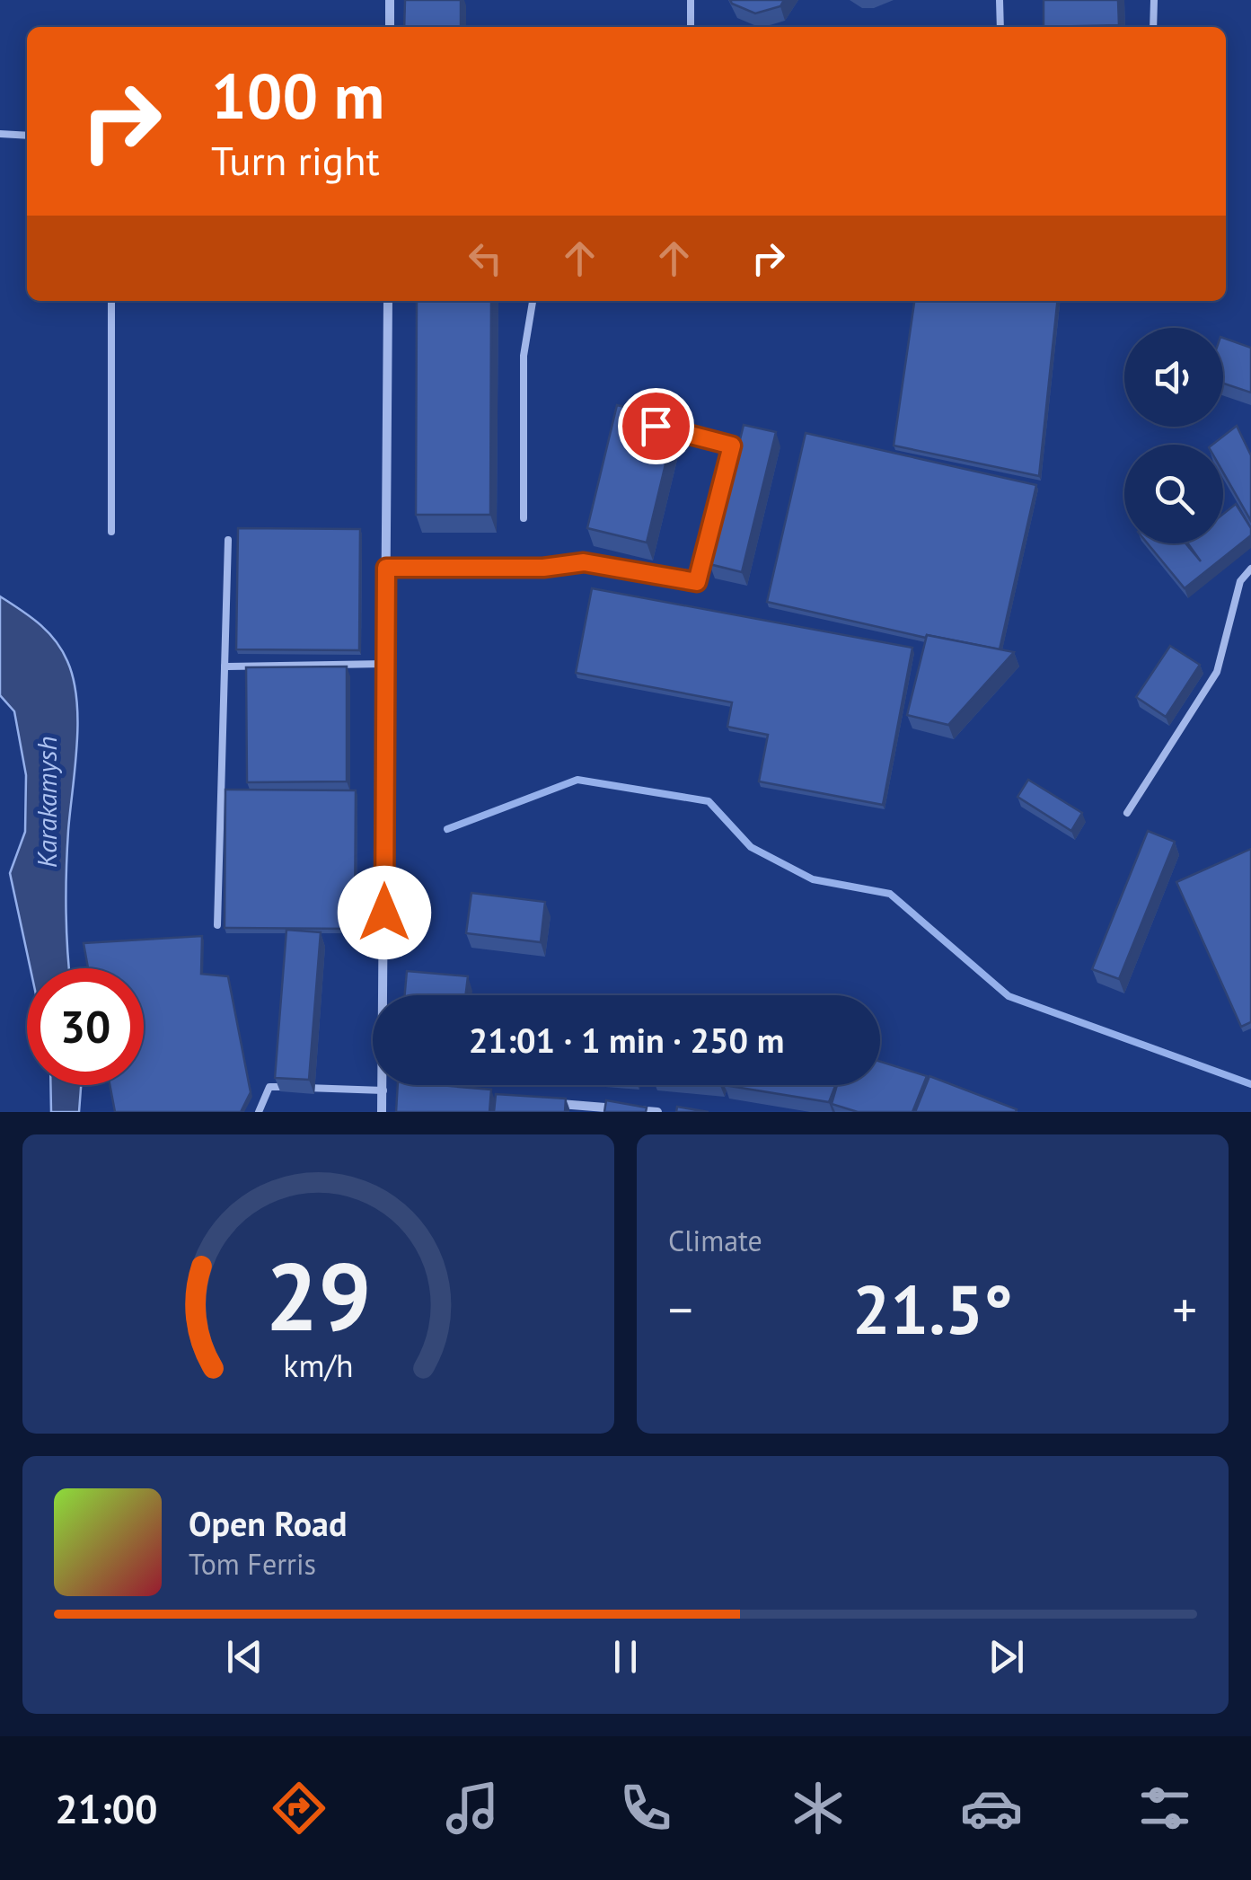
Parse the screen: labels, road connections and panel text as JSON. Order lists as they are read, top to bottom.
{
  "water": ["Karakamysh"],
  "page": {
    "turn": ["100 m", "Turn right"],
    "limit": "30",
    "trip": "21:01 · 1 min · 250 m",
    "tile": "Climate",
    "heat": ["−", "21.5°", "+"],
    "song": ["Open Road", "Tom Ferris"],
    "tabs": "21:00",
    "gauge": ["29", "km/h"]
  }
}
